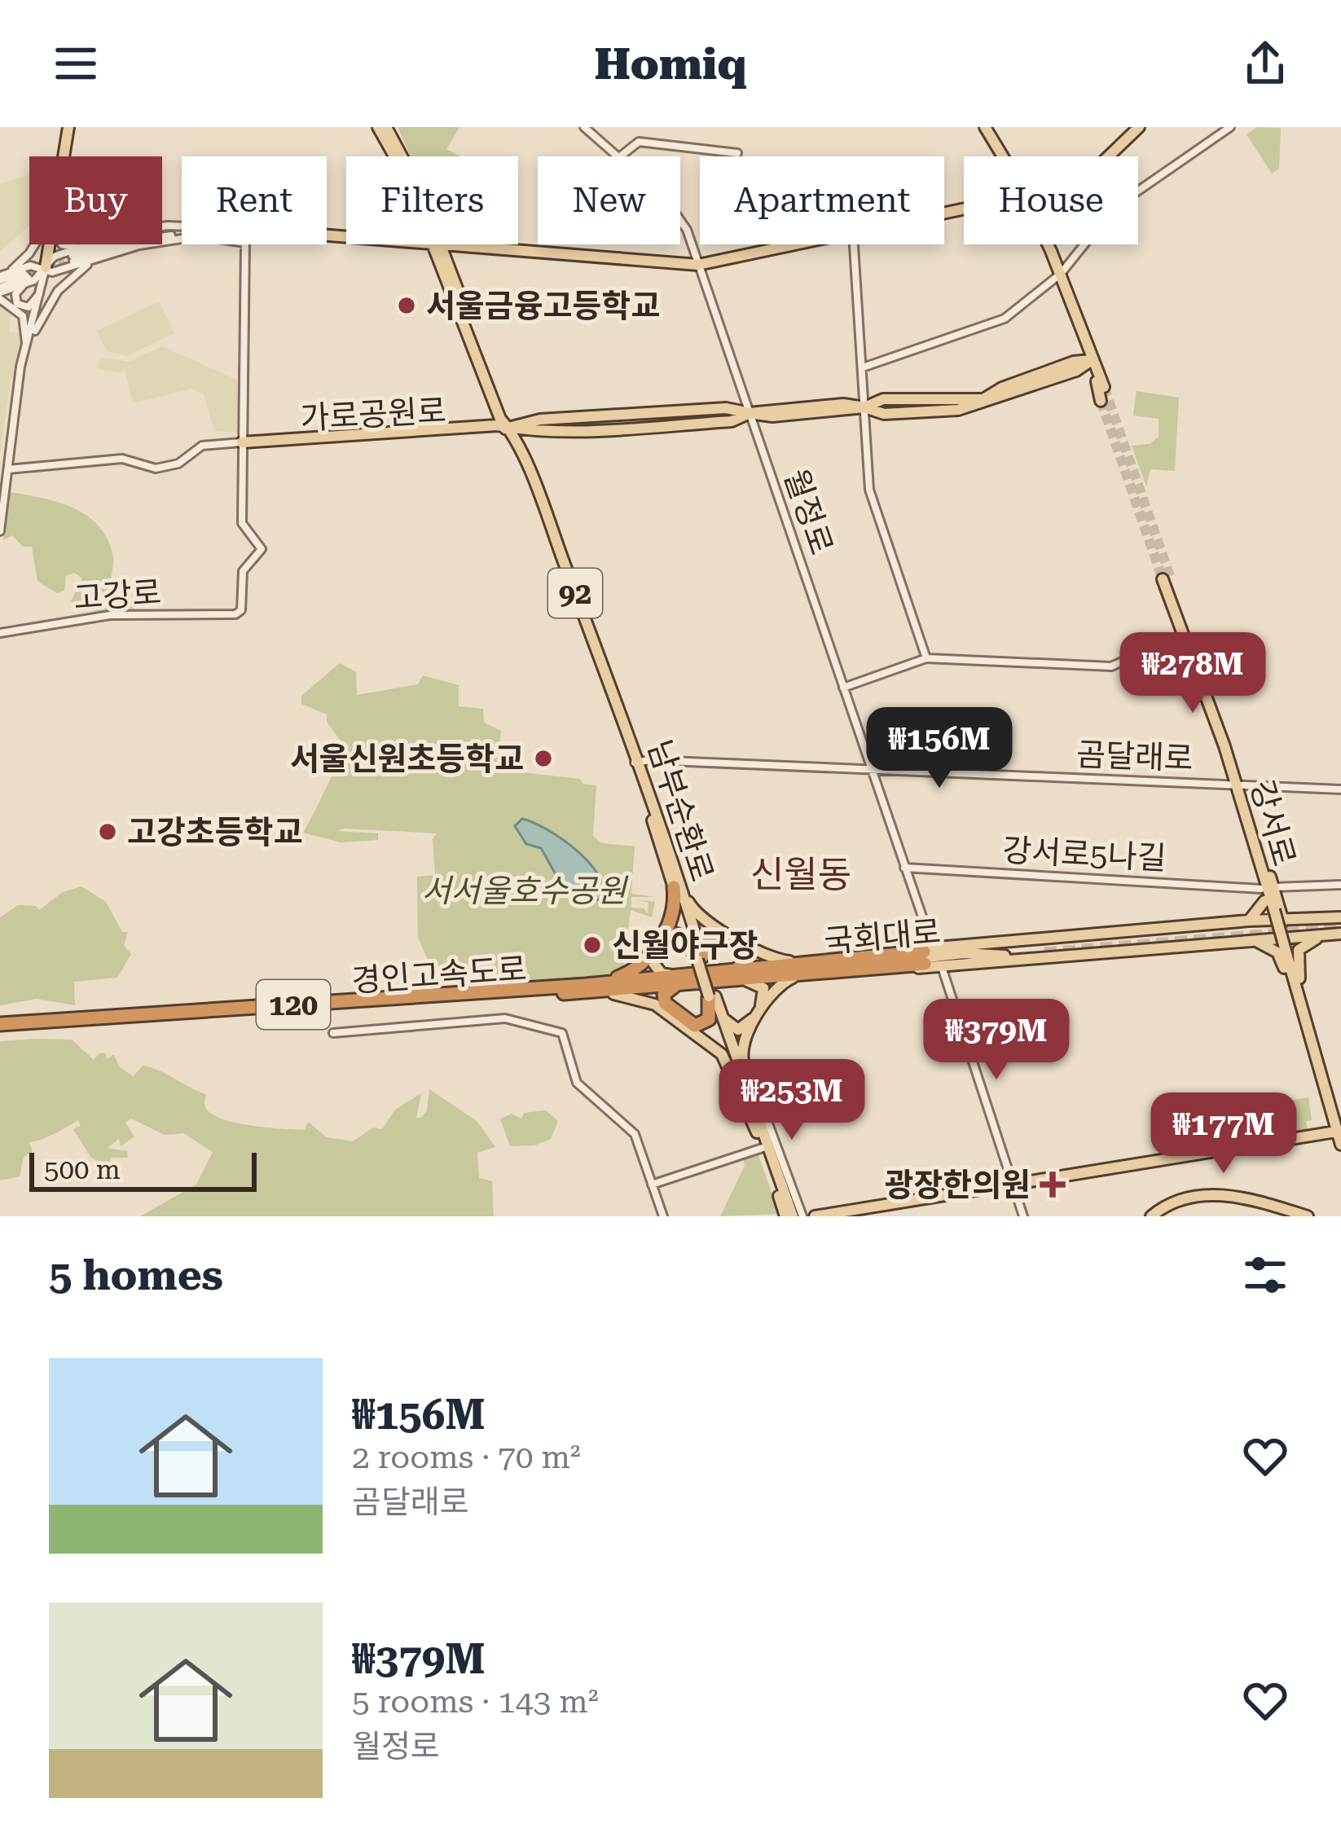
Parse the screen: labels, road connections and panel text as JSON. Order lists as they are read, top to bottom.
{
  "streets": {
    "highway": ["경인고속도로", "120"],
    "main road": [
      "가로공원로",
      "92",
      "남부순환로",
      "강서로",
      "국회대로"
    ],
    "street": [
      "월정로",
      "고강로",
      "곰달래로",
      "강서로5나길"
    ]
  },
  "crossings": [
    ["가로공원로", "월정로"],
    ["가로공원로", "고강로"],
    ["가로공원로", "남부순환로"],
    ["월정로", "곰달래로"],
    ["월정로", "강서로5나길"],
    ["곰달래로", "남부순환로"],
    ["곰달래로", "강서로"],
    ["남부순환로", "국회대로"],
    ["남부순환로", "경인고속도로"],
    ["강서로", "강서로5나길"],
    ["국회대로", "경인고속도로"]
  ],
  "districts": ["신월동"],
  "parks": ["서서울호수공원"],
  "places": {
    "other": [
      "서울금융고등학교",
      "서울신원초등학교",
      "고강초등학교",
      "신월야구장"
    ],
    "health": ["광장한의원"]
  },
  "scale_bar": "500 m",
  "page": {
    "header": "Homiq",
    "chip": [
      "Buy",
      "Rent",
      "Filters",
      "New",
      "Apartment",
      "House"
    ],
    "price": [
      "₩278M",
      "₩156M",
      "₩379M",
      "₩253M",
      "₩177M"
    ],
    "scale": "500 m",
    "heading": "5 homes",
    "list": [
      {
        "name": "₩156M",
        "note": "2 rooms · 70 m² · 곰달래로"
      },
      {
        "name": "₩379M",
        "note": "5 rooms · 143 m² · 월정로"
      }
    ]
  }
}
